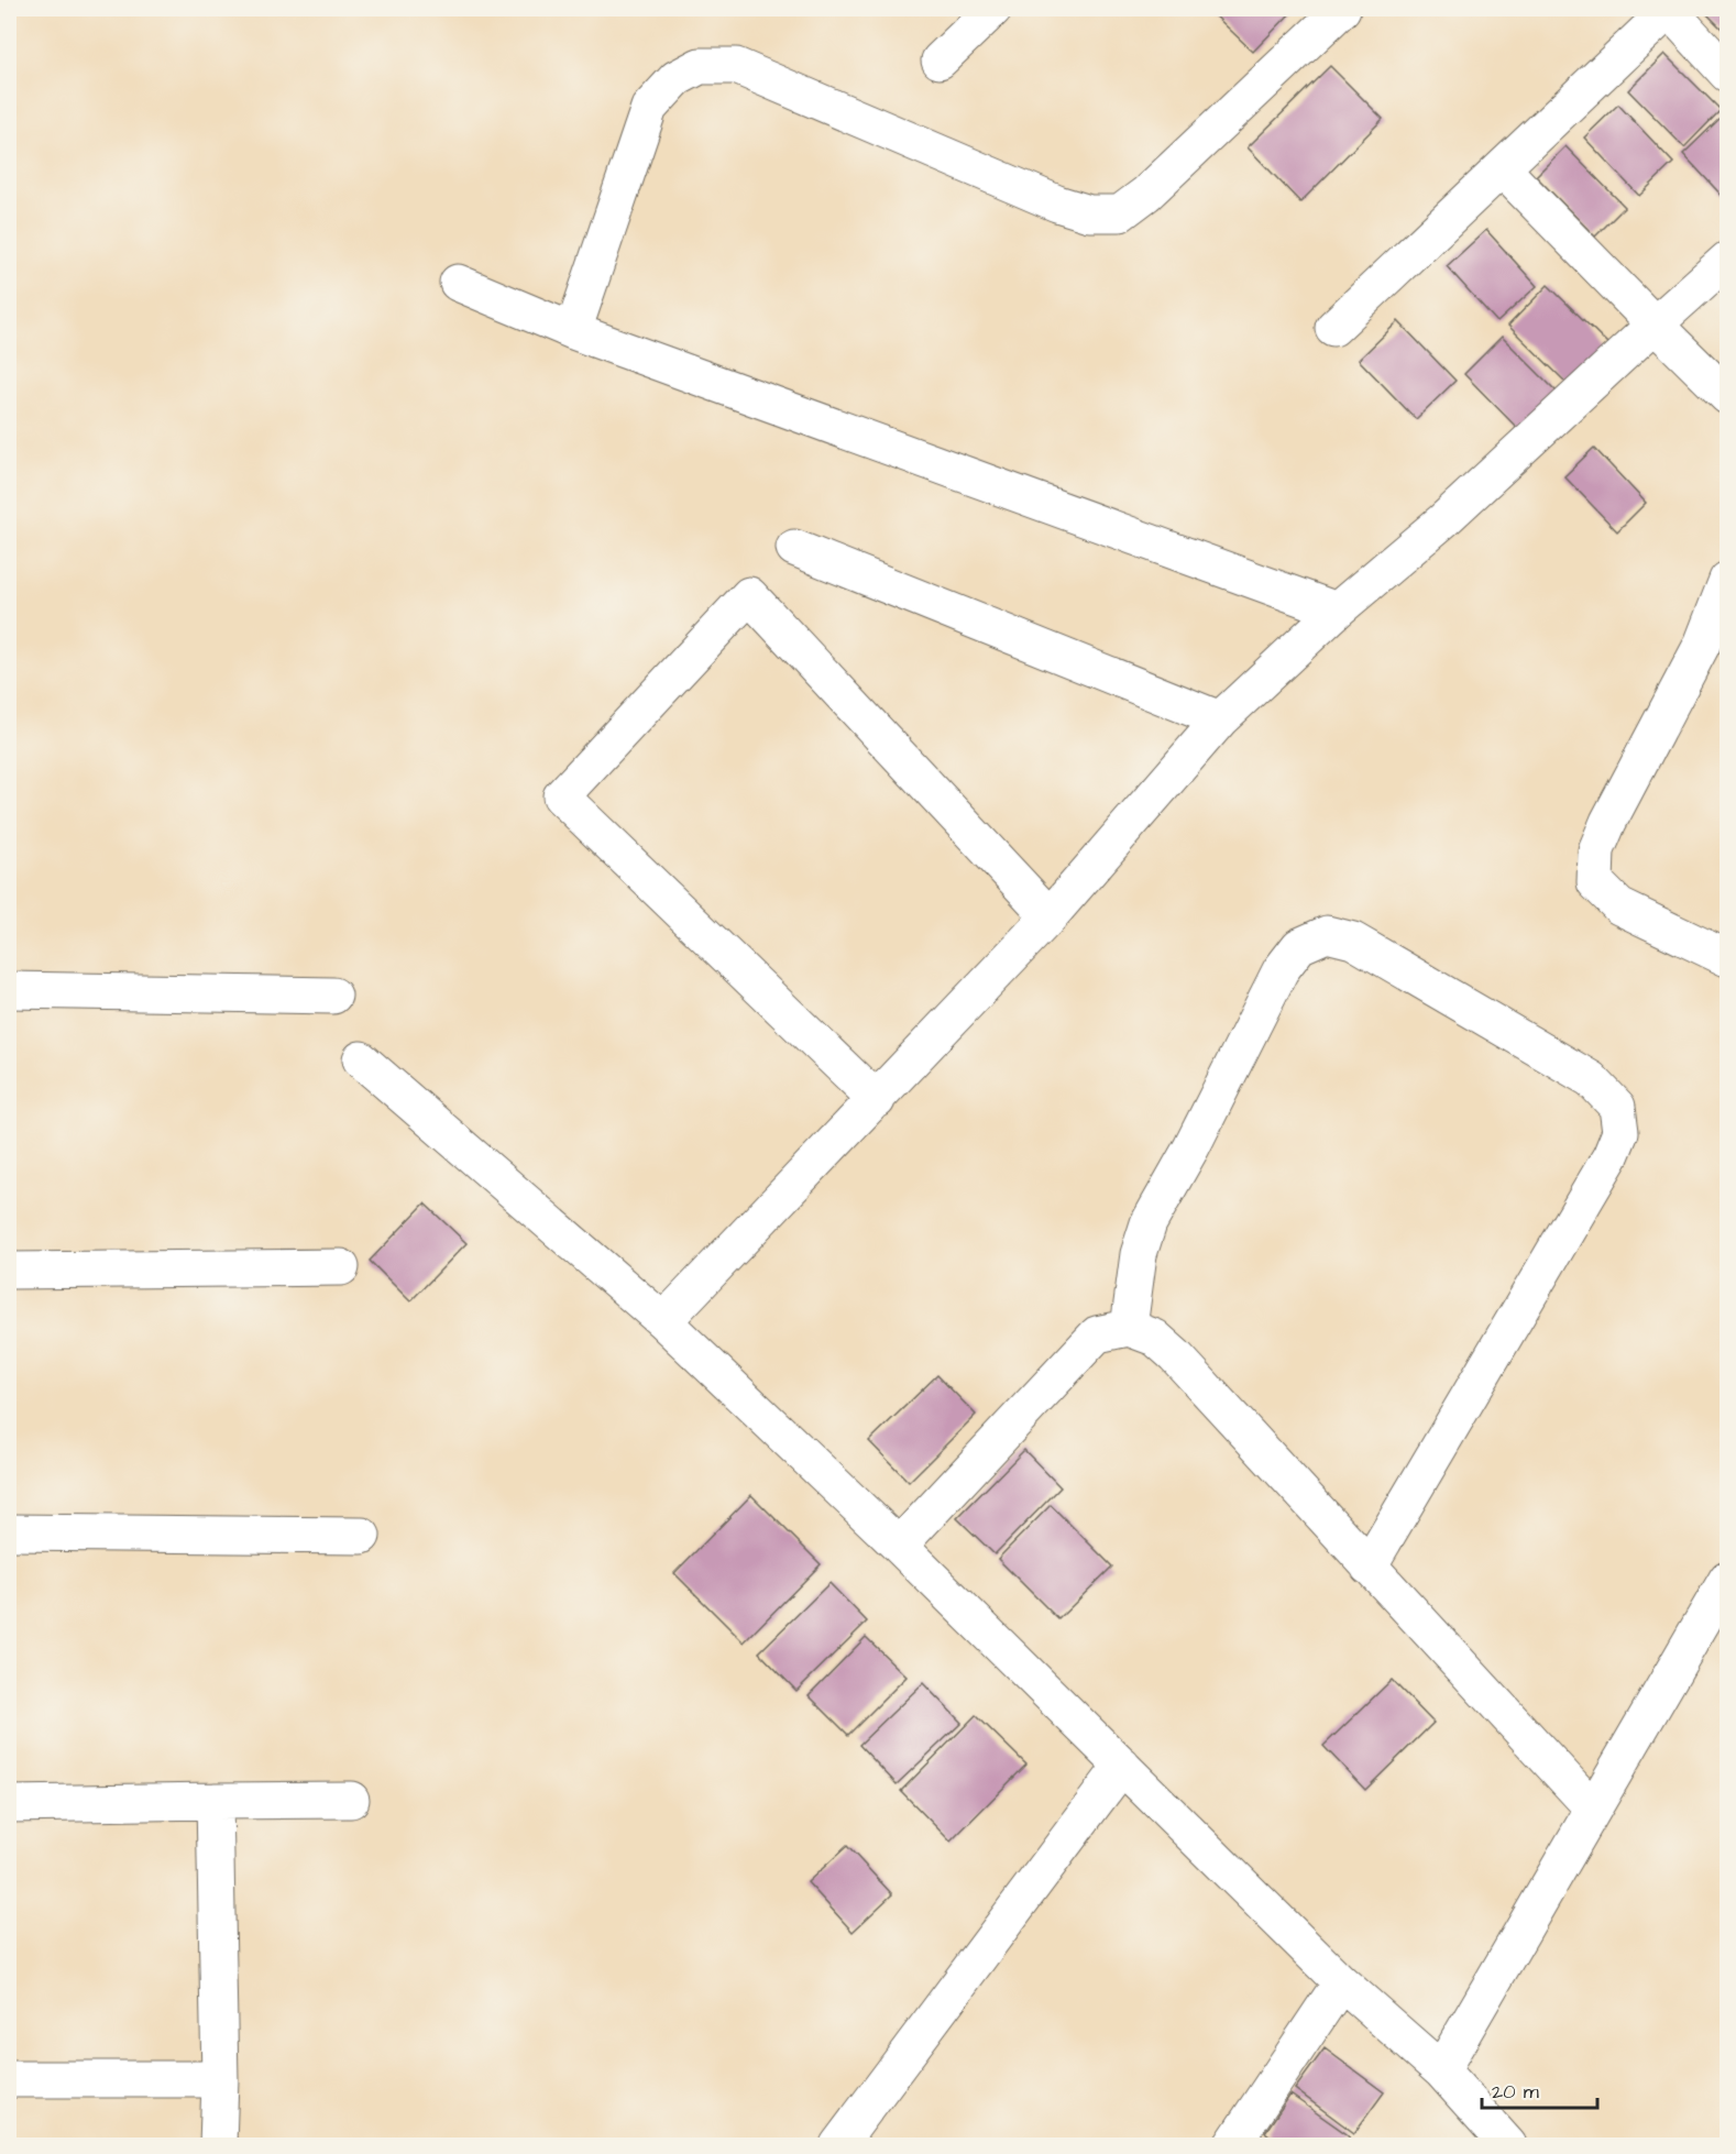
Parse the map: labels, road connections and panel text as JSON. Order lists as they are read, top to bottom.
{
  "scale_bar": "20 m"
}
